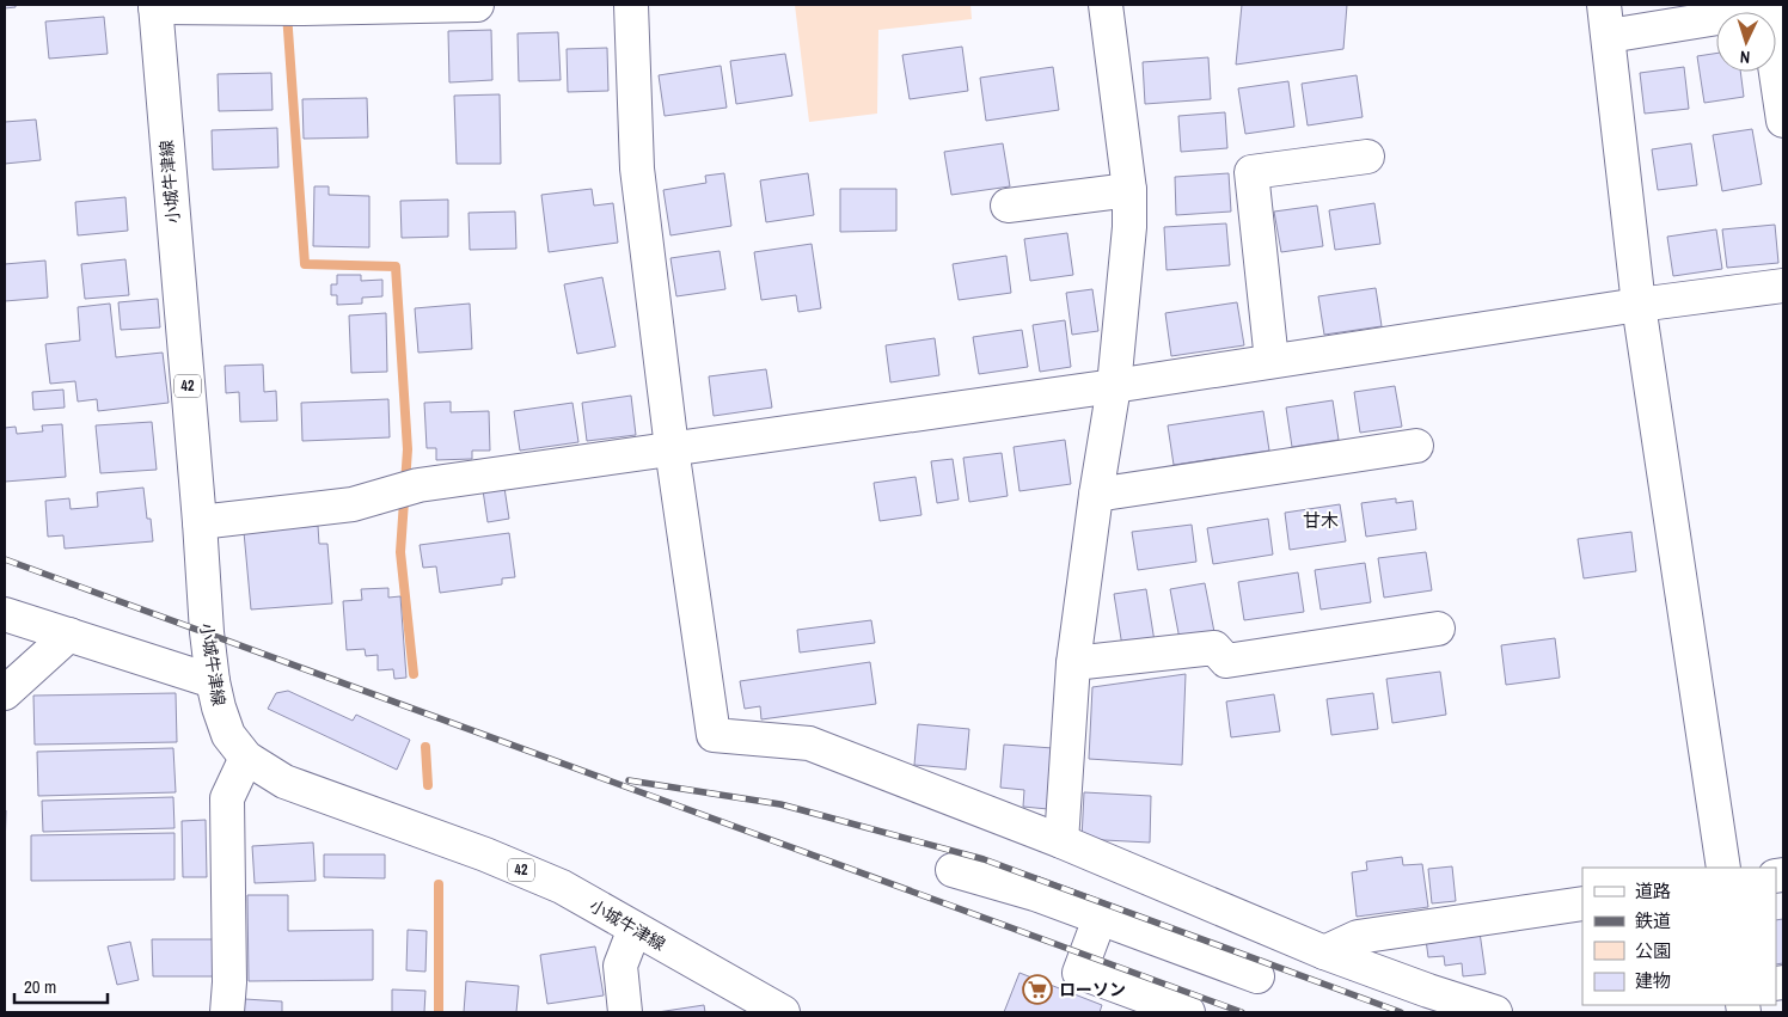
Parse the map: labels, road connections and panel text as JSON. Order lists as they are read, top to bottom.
{
  "streets": {
    "street": ["小城牛津線", "42"]
  },
  "districts": ["甘木"],
  "places": {
    "supermarket": ["ローソン"]
  },
  "legend": [
    "道路",
    "鉄道",
    "公園",
    "建物"
  ],
  "scale_bar": "20 m",
  "north": "bottom"
}
